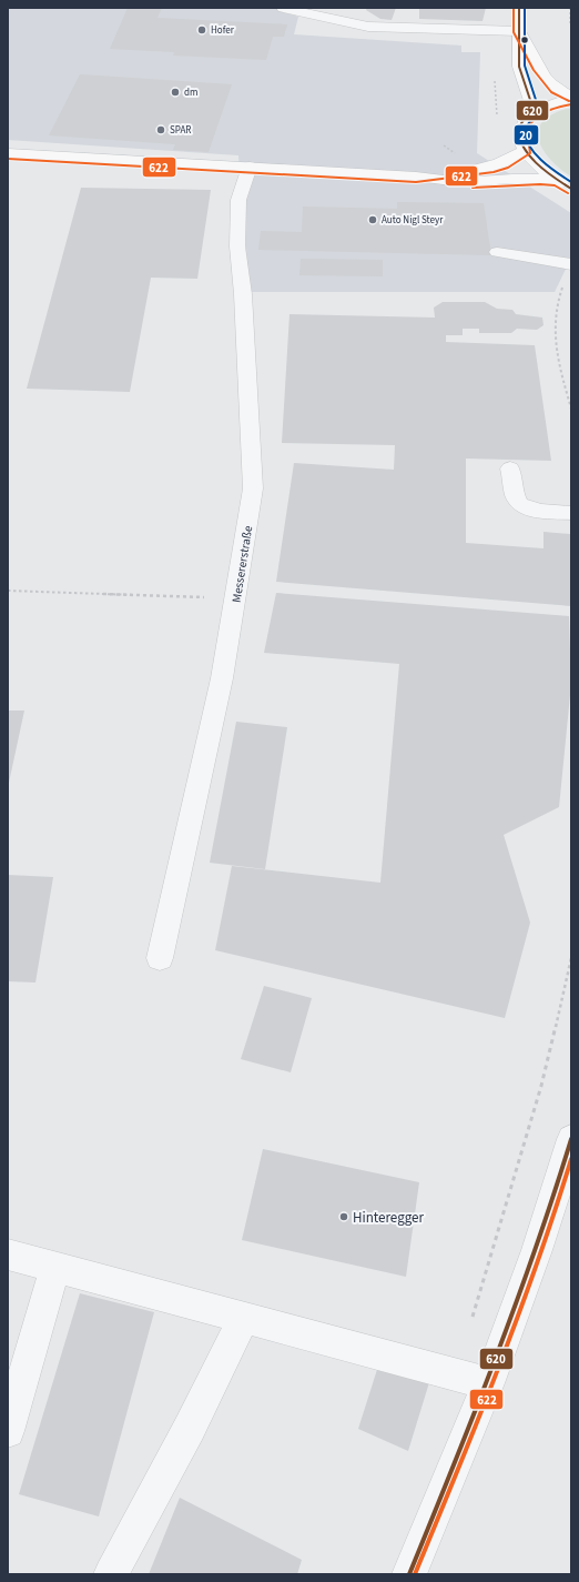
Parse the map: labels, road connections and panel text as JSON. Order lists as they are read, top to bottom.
{
  "streets": {
    "street": ["Messererstraße"]
  },
  "places": [
    "Hofer",
    "dm",
    "SPAR",
    "Auto Nigl Steyr",
    "Hinteregger"
  ],
  "lines": ["transit line 620", "transit line 622", "transit line 20"]
}
